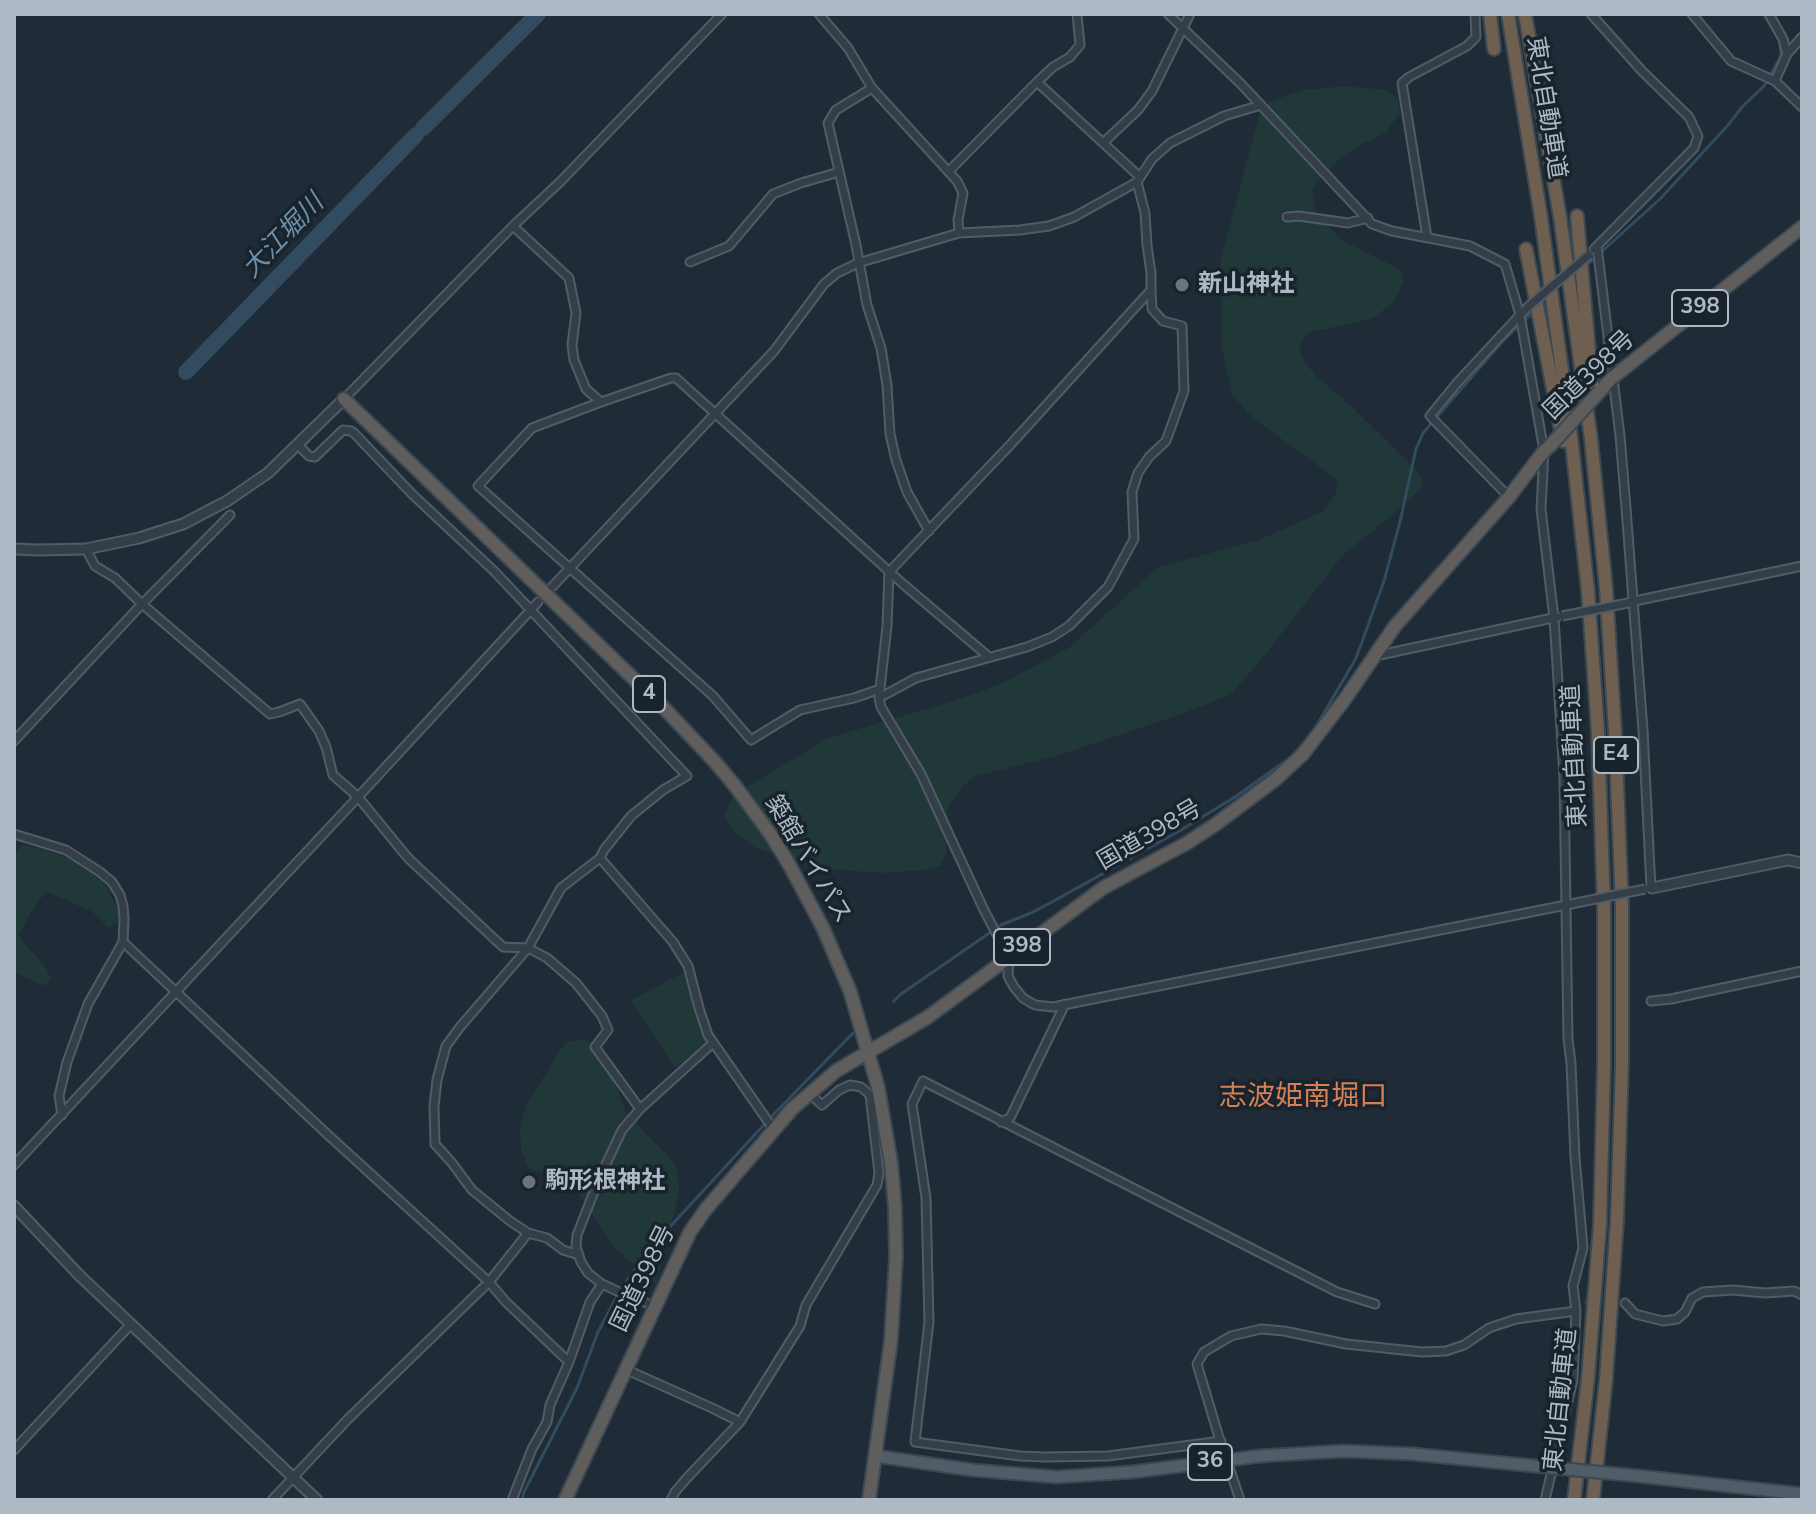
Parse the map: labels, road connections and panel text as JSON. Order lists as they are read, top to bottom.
{
  "streets": {
    "highway": [
      "東北自動車道",
      "398",
      "国道398号",
      "4",
      "E4",
      "築館バイパス"
    ],
    "main road": ["36"]
  },
  "crossings": [
    ["国道398号", "築館バイパス"],
    ["築館バイパス", "36"]
  ],
  "districts": ["志波姫南堀口"],
  "water": ["大江堀川"],
  "places": ["新山神社", "駒形根神社"]
}
